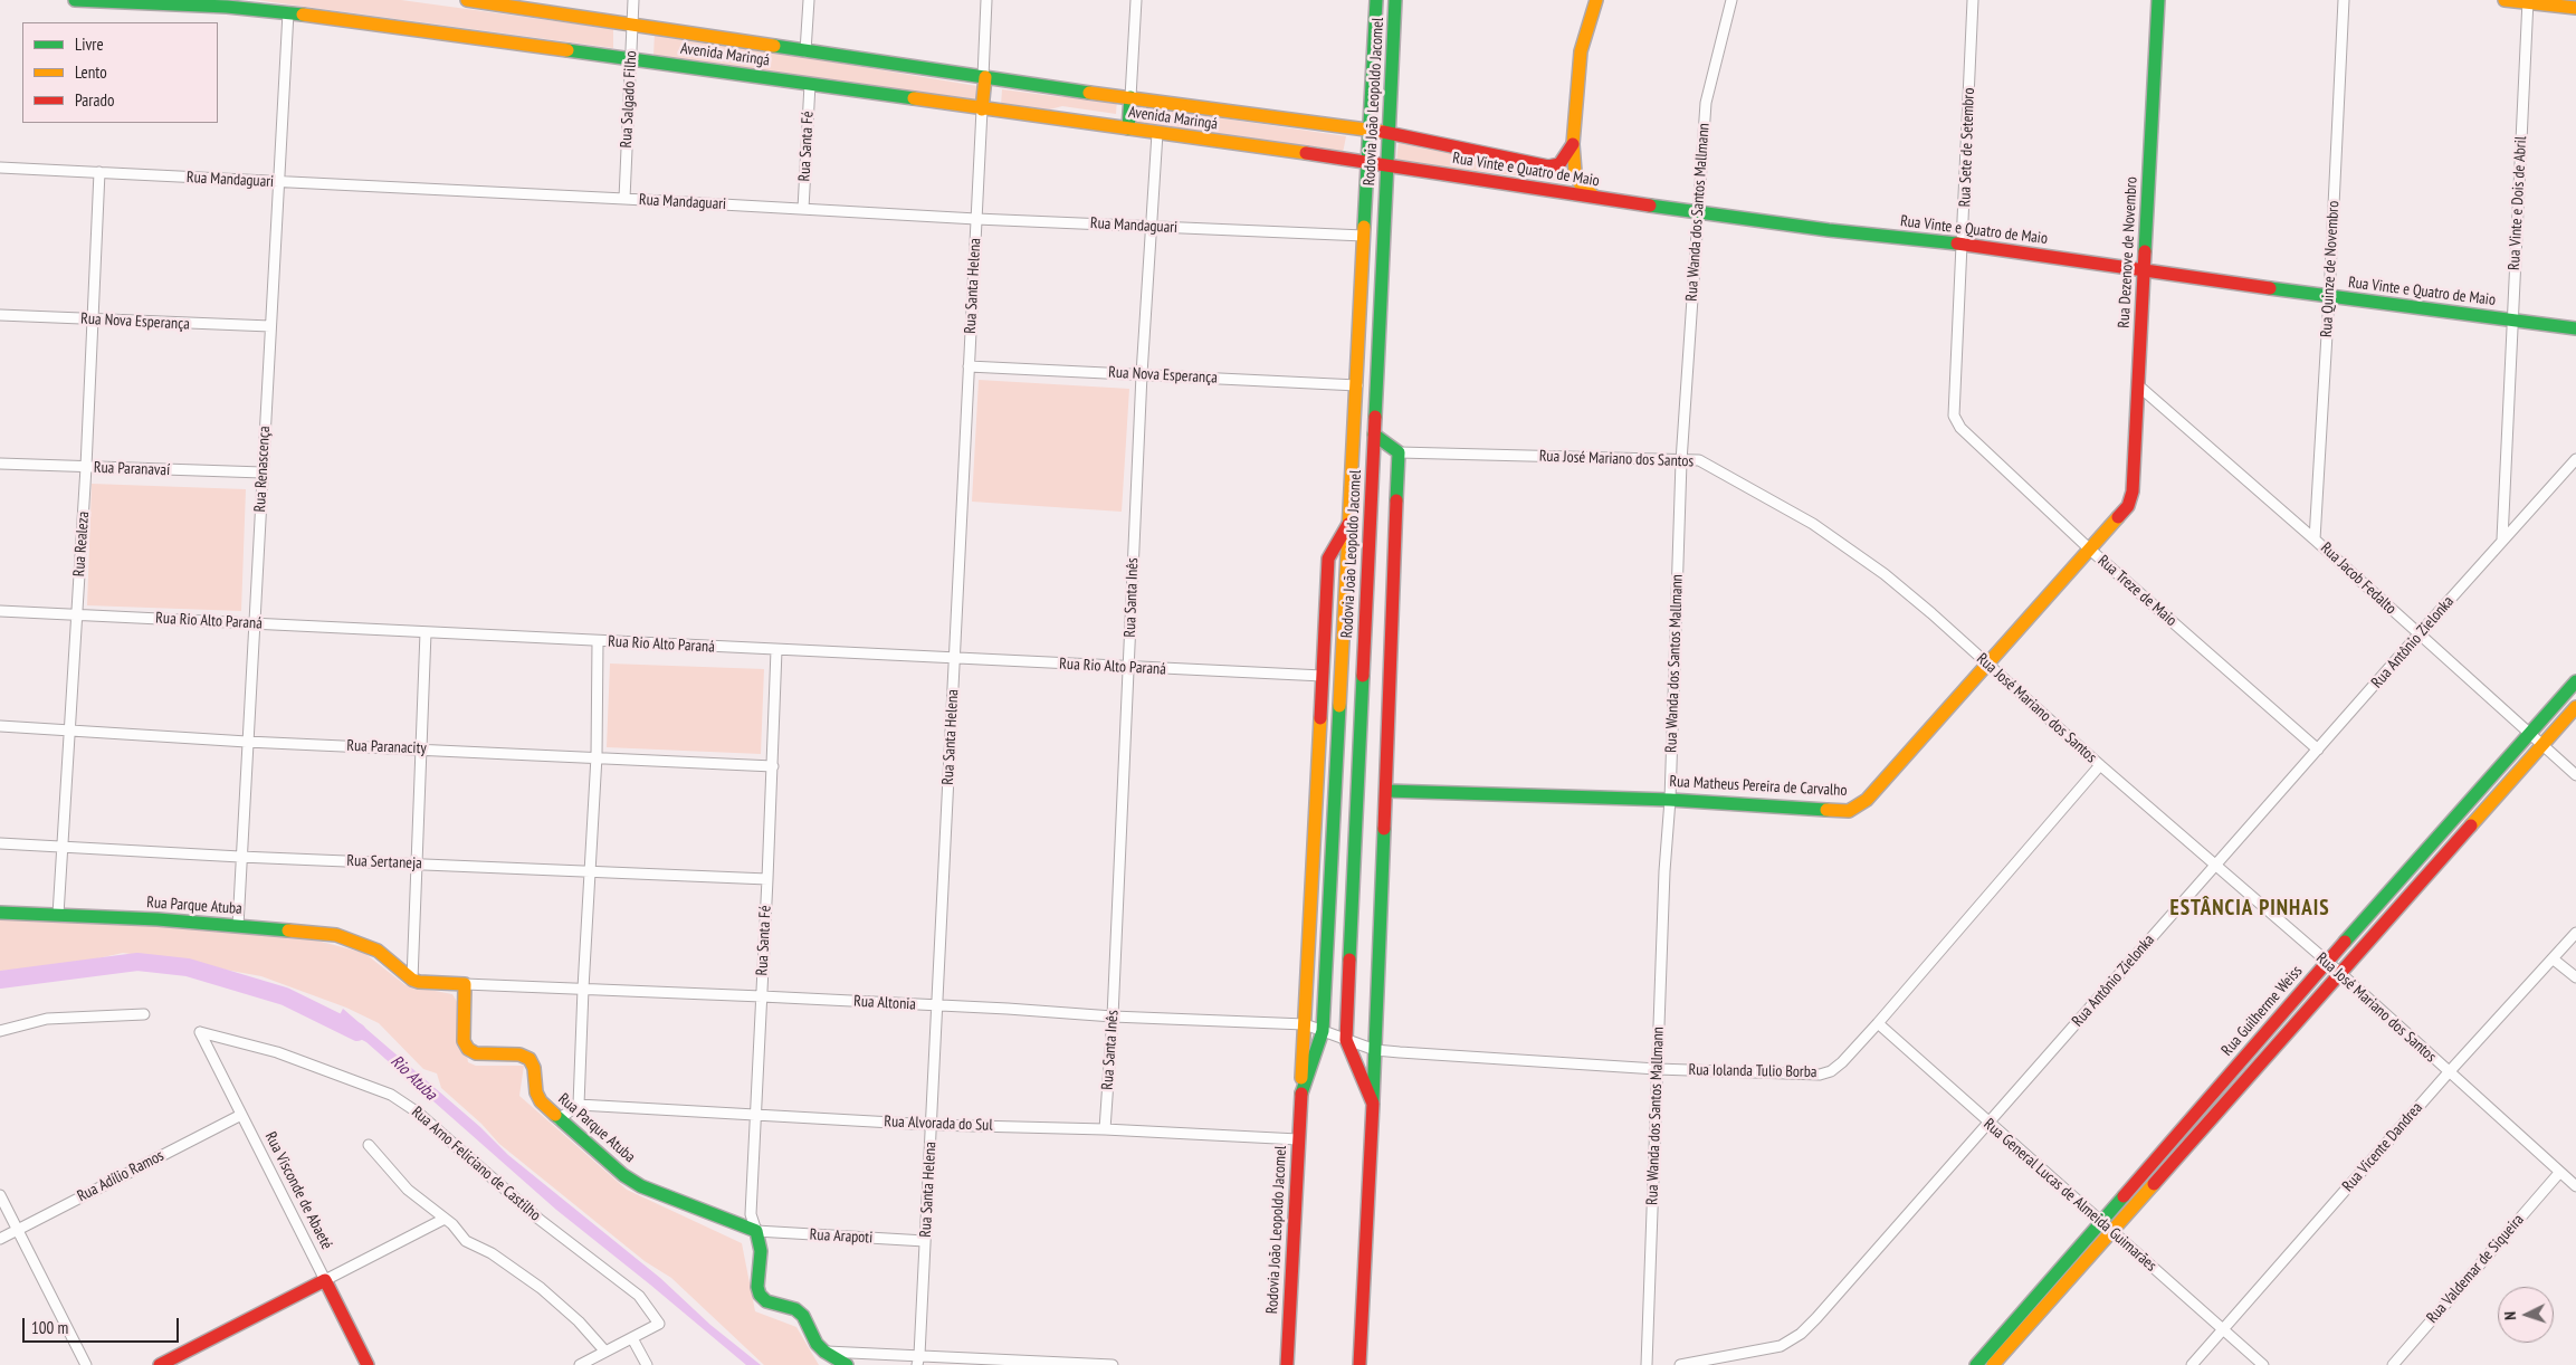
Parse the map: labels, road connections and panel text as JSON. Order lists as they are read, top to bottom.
{
  "streets": {
    "main road": [
      "Avenida Maringá",
      "Rodovia João Leopoldo Jacomel",
      "Rua Vinte e Quatro de Maio",
      "Rua Dezenove de Novembro",
      "Rua Matheus Pereira de Carvalho",
      "Rua Parque Atuba",
      "Rua Guilherme Weiss",
      "Rua Visconde de Abaeté"
    ],
    "street": [
      "Rua Salgado Filho",
      "Rua Santa Fé",
      "Rua Sete de Setembro",
      "Rua Mandaguari",
      "Rua Vinte e Dois de Abril",
      "Rua Wanda dos Santos Mallmann",
      "Rua Quinze de Novembro",
      "Rua Santa Helena",
      "Rua Nova Esperança",
      "Rua José Mariano dos Santos",
      "Rua Paranavaí",
      "Rua Renascença",
      "Rua Realeza",
      "Rua Jacob Fedalto",
      "Rua Treze de Maio",
      "Rua Santa Inês",
      "Rua Rio Alto Paraná",
      "Rua Antônio Zielonka",
      "Rua Paranacity",
      "Rua Sertaneja",
      "Rua Altonia",
      "Rua Iolanda Tulio Borba",
      "Rua Alvorada do Sul",
      "Rua Vicente Dandrea",
      "Rua Arno Feliciano de Castilho",
      "Rua Adílio Ramos",
      "Rua General Lucas de Almeida Guimarães",
      "Rua Arapoti",
      "Rua Valdemar de Siqueira"
    ]
  },
  "crossings": [
    ["Avenida Maringá", "Rua Salgado Filho"],
    ["Avenida Maringá", "Rodovia João Leopoldo Jacomel"],
    ["Avenida Maringá", "Rua Santa Fé"],
    ["Avenida Maringá", "Rua Vinte e Quatro de Maio"],
    ["Avenida Maringá", "Rua Santa Helena"],
    ["Avenida Maringá", "Rua Renascença"],
    ["Avenida Maringá", "Rua Santa Inês"],
    ["Rua Salgado Filho", "Rua Mandaguari"],
    ["Rodovia João Leopoldo Jacomel", "Rua Vinte e Quatro de Maio"],
    ["Rodovia João Leopoldo Jacomel", "Rua Mandaguari"],
    ["Rodovia João Leopoldo Jacomel", "Rua Nova Esperança"],
    ["Rodovia João Leopoldo Jacomel", "Rua José Mariano dos Santos"],
    ["Rodovia João Leopoldo Jacomel", "Rua Rio Alto Paraná"],
    ["Rodovia João Leopoldo Jacomel", "Rua Matheus Pereira de Carvalho"],
    ["Rodovia João Leopoldo Jacomel", "Rua Altonia"],
    ["Rodovia João Leopoldo Jacomel", "Rua Iolanda Tulio Borba"],
    ["Rodovia João Leopoldo Jacomel", "Rua Alvorada do Sul"],
    ["Rua Santa Fé", "Rua Mandaguari"],
    ["Rua Santa Fé", "Rua Rio Alto Paraná"],
    ["Rua Santa Fé", "Rua Paranacity"],
    ["Rua Santa Fé", "Rua Sertaneja"],
    ["Rua Santa Fé", "Rua Parque Atuba"],
    ["Rua Santa Fé", "Rua Altonia"],
    ["Rua Santa Fé", "Rua Alvorada do Sul"],
    ["Rua Santa Fé", "Rua Arapoti"],
    ["Rua Sete de Setembro", "Rua Vinte e Quatro de Maio"],
    ["Rua Sete de Setembro", "Rua Treze de Maio"],
    ["Rua Vinte e Quatro de Maio", "Rua Vinte e Dois de Abril"],
    ["Rua Vinte e Quatro de Maio", "Rua Wanda dos Santos Mallmann"],
    ["Rua Vinte e Quatro de Maio", "Rua Dezenove de Novembro"],
    ["Rua Vinte e Quatro de Maio", "Rua Quinze de Novembro"],
    ["Rua Mandaguari", "Rua Santa Helena"],
    ["Rua Mandaguari", "Rua Renascença"],
    ["Rua Mandaguari", "Rua Realeza"],
    ["Rua Mandaguari", "Rua Santa Inês"],
    ["Rua Vinte e Dois de Abril", "Rua Antônio Zielonka"],
    ["Rua Wanda dos Santos Mallmann", "Rua José Mariano dos Santos"],
    ["Rua Wanda dos Santos Mallmann", "Rua Matheus Pereira de Carvalho"],
    ["Rua Wanda dos Santos Mallmann", "Rua Iolanda Tulio Borba"],
    ["Rua Dezenove de Novembro", "Rua Jacob Fedalto"],
    ["Rua Dezenove de Novembro", "Rua Matheus Pereira de Carvalho"],
    ["Rua Quinze de Novembro", "Rua Jacob Fedalto"],
    ["Rua Santa Helena", "Rua Nova Esperança"],
    ["Rua Santa Helena", "Rua Rio Alto Paraná"],
    ["Rua Santa Helena", "Rua Altonia"],
    ["Rua Santa Helena", "Rua Alvorada do Sul"],
    ["Rua Santa Helena", "Rua Arapoti"],
    ["Rua Nova Esperança", "Rua Renascença"],
    ["Rua Nova Esperança", "Rua Realeza"],
    ["Rua Nova Esperança", "Rua Santa Inês"],
    ["Rua José Mariano dos Santos", "Rua Antônio Zielonka"],
    ["Rua José Mariano dos Santos", "Rua Matheus Pereira de Carvalho"],
    ["Rua José Mariano dos Santos", "Rua Guilherme Weiss"],
    ["Rua José Mariano dos Santos", "Rua Iolanda Tulio Borba"],
    ["Rua José Mariano dos Santos", "Rua Vicente Dandrea"],
    ["Rua José Mariano dos Santos", "Rua Valdemar de Siqueira"],
    ["Rua Paranavaí", "Rua Renascença"],
    ["Rua Paranavaí", "Rua Realeza"],
    ["Rua Renascença", "Rua Rio Alto Paraná"],
    ["Rua Renascença", "Rua Paranacity"],
    ["Rua Renascença", "Rua Sertaneja"],
    ["Rua Renascença", "Rua Parque Atuba"],
    ["Rua Realeza", "Rua Rio Alto Paraná"],
    ["Rua Realeza", "Rua Paranacity"],
    ["Rua Realeza", "Rua Sertaneja"],
    ["Rua Realeza", "Rua Parque Atuba"],
    ["Rua Jacob Fedalto", "Rua Antônio Zielonka"],
    ["Rua Jacob Fedalto", "Rua Guilherme Weiss"],
    ["Rua Treze de Maio", "Rua Antônio Zielonka"],
    ["Rua Treze de Maio", "Rua Matheus Pereira de Carvalho"],
    ["Rua Santa Inês", "Rua Rio Alto Paraná"],
    ["Rua Santa Inês", "Rua Altonia"],
    ["Rua Santa Inês", "Rua Alvorada do Sul"],
    ["Rua Antônio Zielonka", "Rua General Lucas de Almeida Guimarães"],
    ["Rua Parque Atuba", "Rua Altonia"],
    ["Rua Parque Atuba", "Rua Arapoti"],
    ["Rua Altonia", "Rua Iolanda Tulio Borba"],
    ["Rua Guilherme Weiss", "Rua General Lucas de Almeida Guimarães"],
    ["Rua Iolanda Tulio Borba", "Rua General Lucas de Almeida Guimarães"],
    ["Rua Vicente Dandrea", "Rua General Lucas de Almeida Guimarães"],
    ["Rua Arno Feliciano de Castilho", "Rua Visconde de Abaeté"],
    ["Rua Adílio Ramos", "Rua Visconde de Abaeté"]
  ],
  "districts": ["ESTÂNCIA PINHAIS"],
  "water": ["Rio Atuba"],
  "legend": ["Livre", "Lento", "Parado"],
  "scale_bar": "100 m",
  "north": "left"
}
